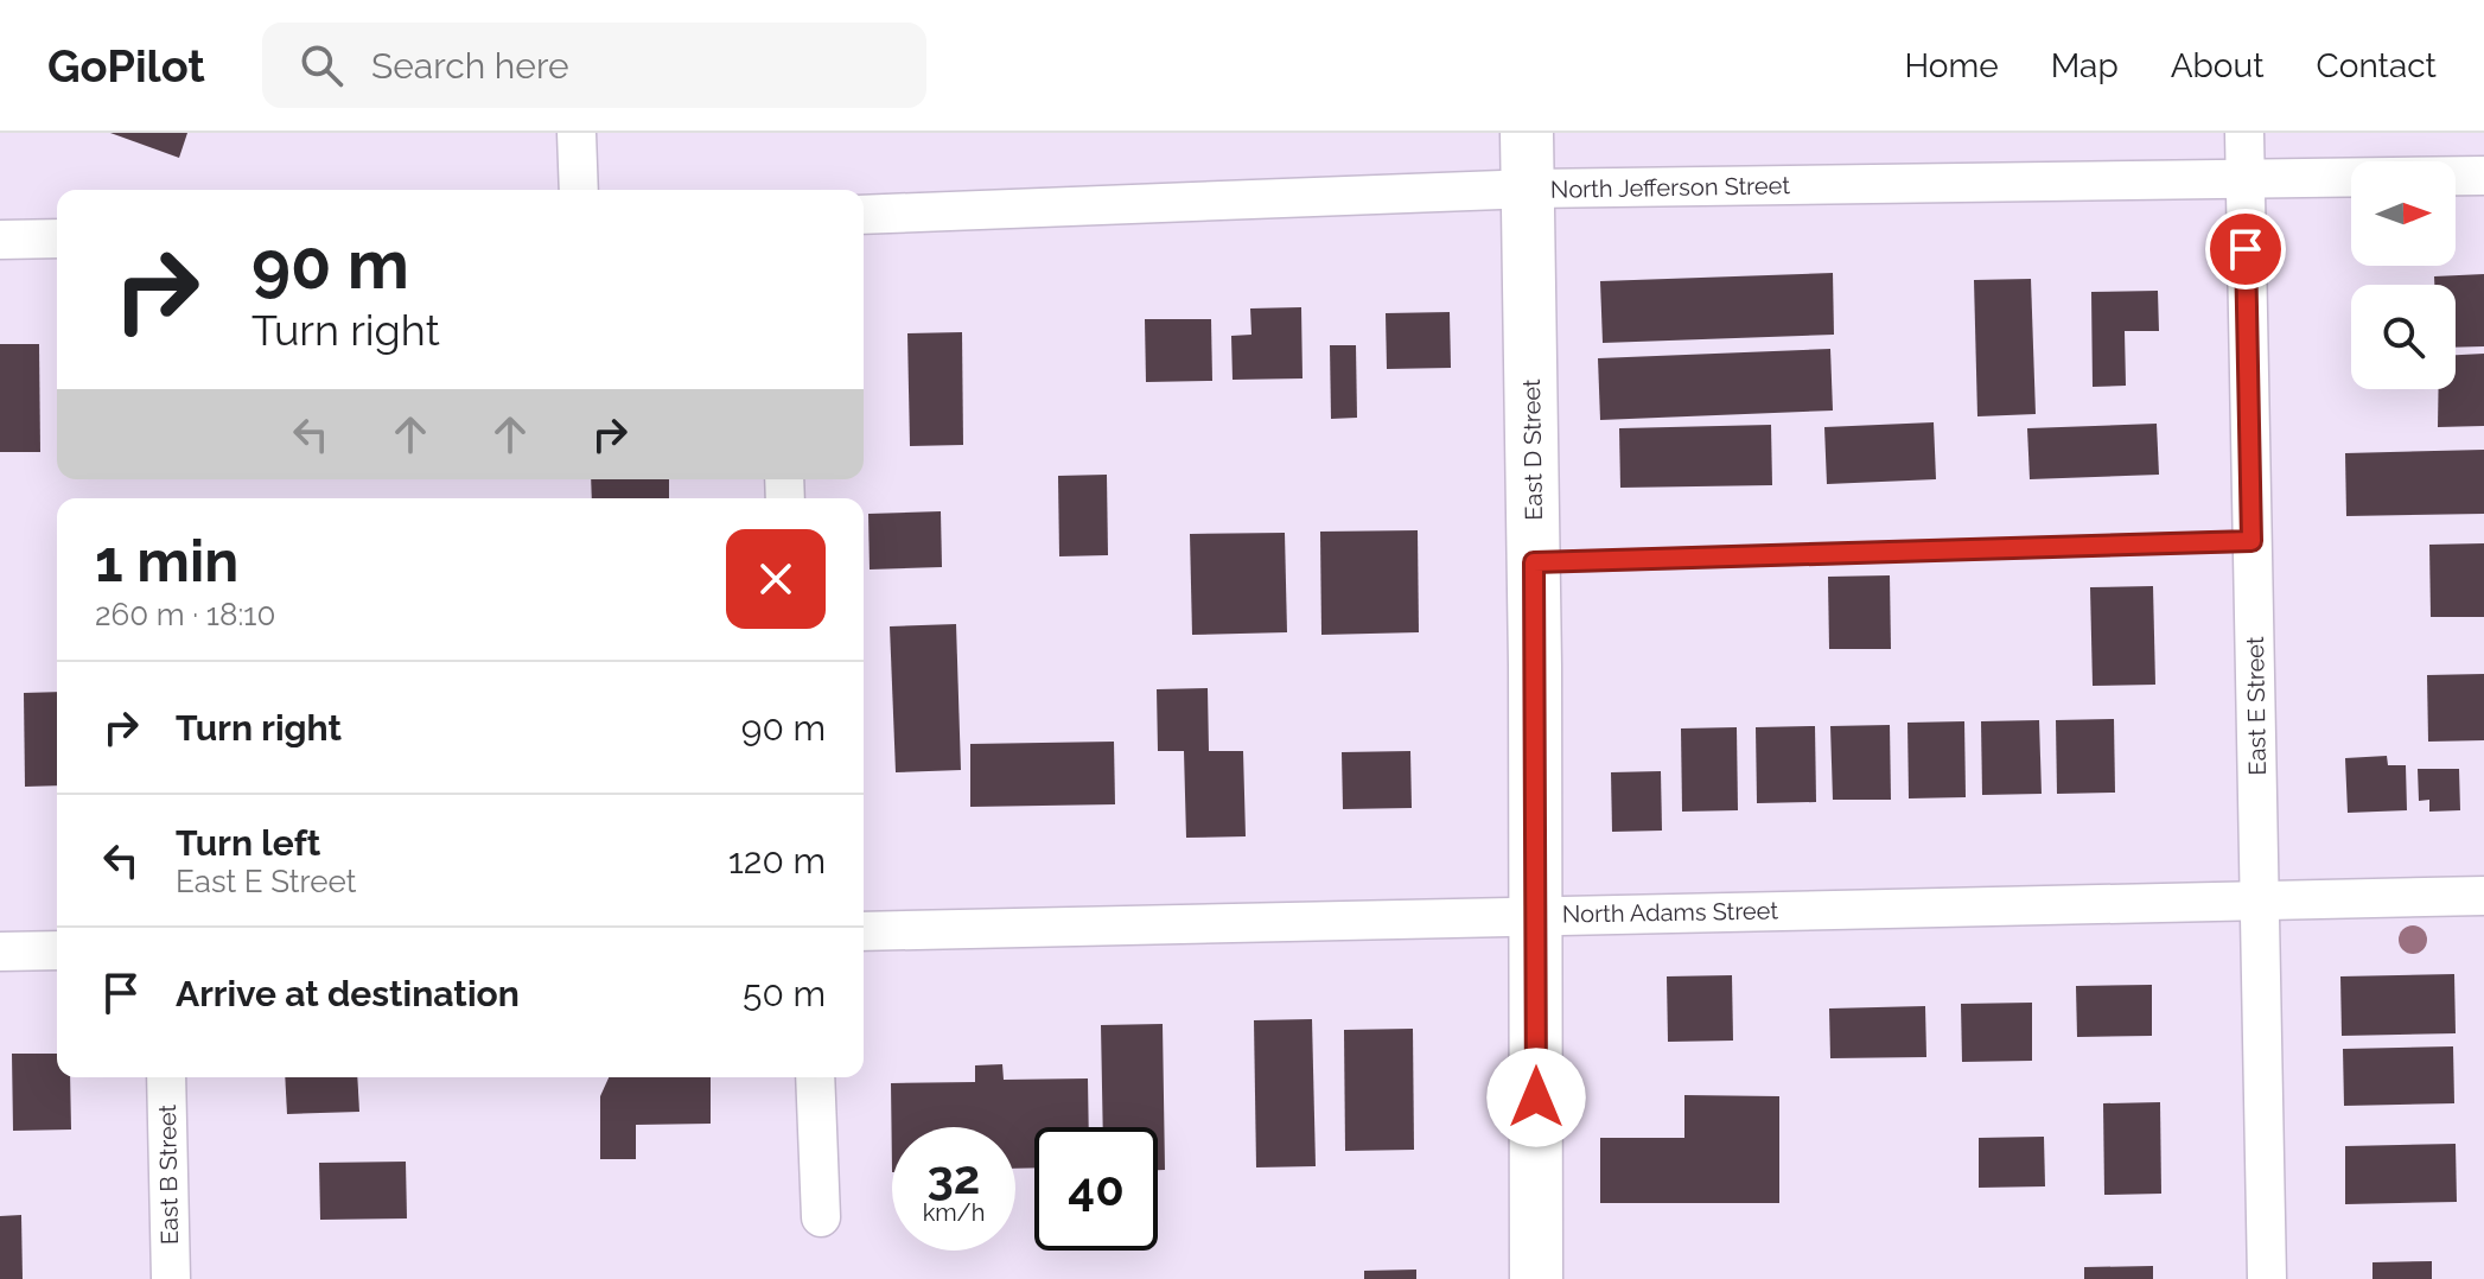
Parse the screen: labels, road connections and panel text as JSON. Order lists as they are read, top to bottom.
{
  "streets": {
    "street": [
      "North Jefferson Street",
      "East D Street",
      "East E Street",
      "North Adams Street",
      "East B Street"
    ]
  },
  "crossings": [
    ["North Jefferson Street", "East D Street"],
    ["North Jefferson Street", "East E Street"],
    ["East D Street", "North Adams Street"],
    ["East E Street", "North Adams Street"]
  ],
  "north": "right",
  "page": {
    "header": "GoPilot",
    "search": "Search here",
    "nav": [
      "Home",
      "Map",
      "About",
      "Contact"
    ],
    "turn": ["90 m", "Turn right"],
    "heading": ["1 min", "260 m · 18:10"],
    "list": [
      {
        "name": "Turn right",
        "value": "90 m"
      },
      {
        "name": "Turn left",
        "note": "East E Street",
        "value": "120 m"
      },
      {
        "name": "Arrive at destination",
        "value": "50 m"
      }
    ],
    "speed": "32 km/h",
    "limit": "40"
  }
}
